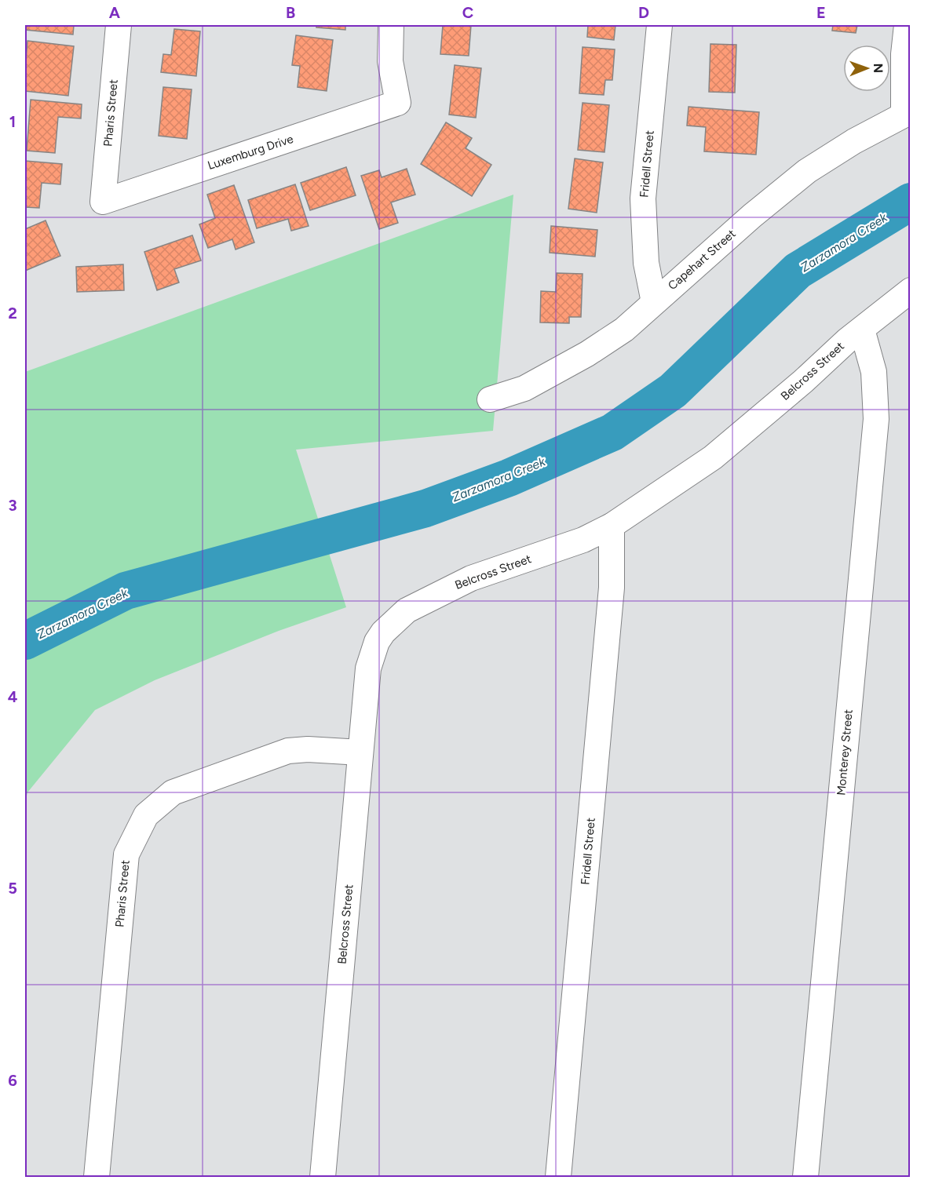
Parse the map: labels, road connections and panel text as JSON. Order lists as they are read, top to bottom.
{
  "streets": {
    "street": [
      "Pharis Street",
      "Luxemburg Drive",
      "Fridell Street",
      "Capehart Street",
      "Belcross Street",
      "Monterey Street"
    ]
  },
  "crossings": [
    ["Pharis Street", "Luxemburg Drive"],
    ["Pharis Street", "Belcross Street"],
    ["Fridell Street", "Capehart Street"],
    ["Fridell Street", "Belcross Street"],
    ["Belcross Street", "Monterey Street"]
  ],
  "water": ["Zarzamora Creek"],
  "north": "right",
  "grid": {
    "columns": [
      "A",
      "B",
      "C",
      "D",
      "E"
    ],
    "rows": [
      "1",
      "2",
      "3",
      "4",
      "5",
      "6"
    ]
  }
}
